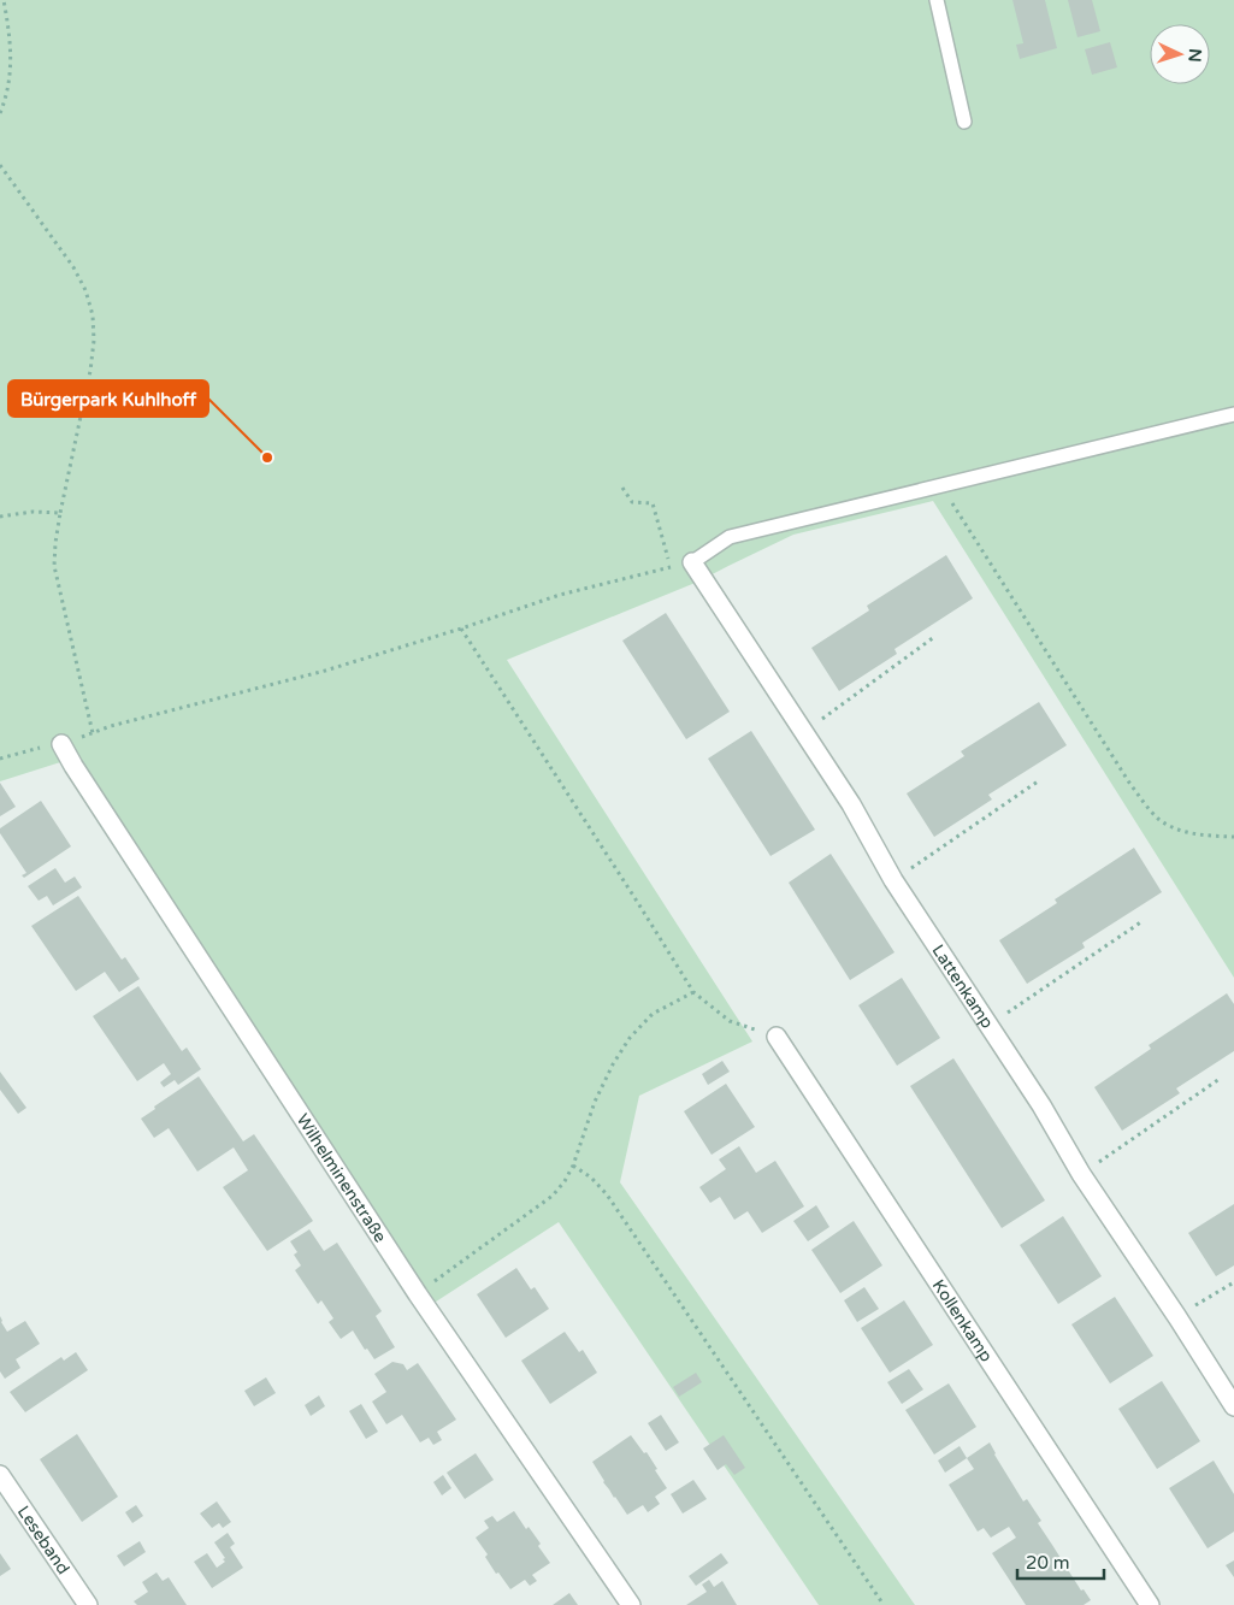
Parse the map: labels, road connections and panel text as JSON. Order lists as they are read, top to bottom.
{
  "streets": {
    "street": [
      "Lattenkamp",
      "Wilhelminenstraße",
      "Kollenkamp",
      "Leseband"
    ]
  },
  "places": ["Bürgerpark Kuhlhoff"],
  "scale_bar": "20 m",
  "north": "right"
}
